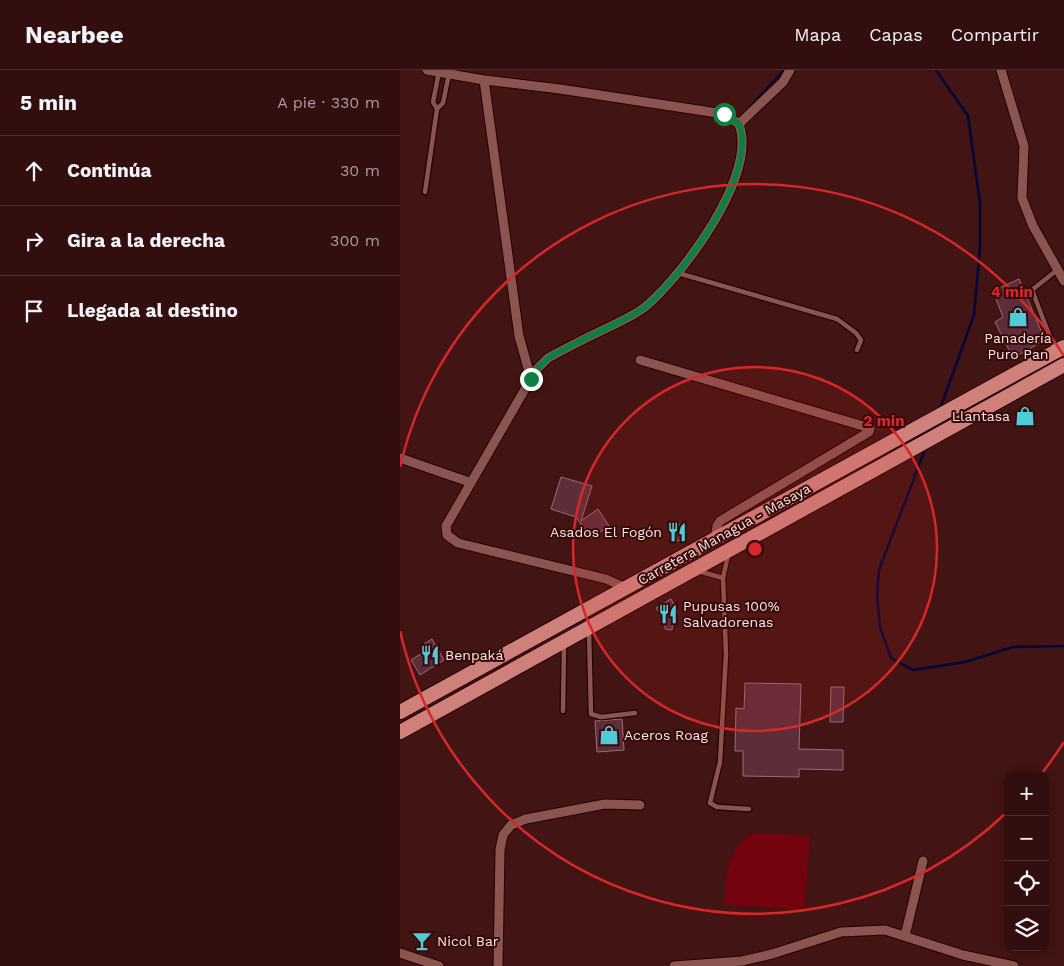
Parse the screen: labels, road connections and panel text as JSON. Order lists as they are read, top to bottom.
{
  "streets": {
    "highway": ["Carretera Managua - Masaya"]
  },
  "places": {
    "shop": ["Panadería Puro Pan", "Llantasa", "Aceros Roag"],
    "restaurant": ["Asados El Fogón", "Pupusas 100% Salvadorenas", "Benpaká"],
    "bar": ["Nicol Bar"]
  },
  "page": {
    "header": "Nearbee",
    "nav": ["Mapa", "Capas", "Compartir"],
    "heading": ["5 min", "A pie · 330 m"],
    "list": [
      ["Continúa", "30 m"],
      ["Gira a la derecha", "300 m"],
      "Llegada al destino"
    ],
    "map_buttons": ["+", "−"]
  },
  "rings": ["4 min", "2 min"]
}
